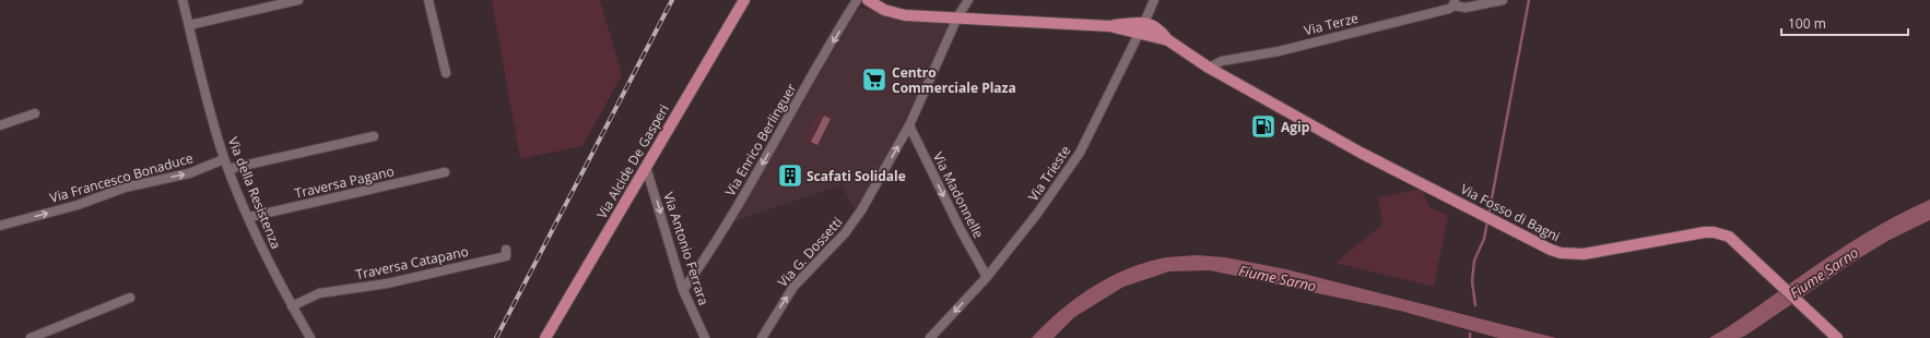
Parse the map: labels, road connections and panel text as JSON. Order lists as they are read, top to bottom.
{
  "streets": {
    "main road": ["Via Alcide De Gasperi", "Via Fosso di Bagni"],
    "street": [
      "Via Terze",
      "Via Enrico Berlinguer",
      "Via Trieste",
      "Via Francesco Bonaduce",
      "Traversa Pagano",
      "Via della Resistenza",
      "Via Madonnelle",
      "Via Antonio Ferrara",
      "Via G. Dossetti",
      "Traversa Catapano"
    ]
  },
  "crossings": [
    ["Via Terze", "Via Fosso di Bagni"],
    ["Via Enrico Berlinguer", "Via Antonio Ferrara"],
    ["Via Alcide De Gasperi", "Via Antonio Ferrara"],
    ["Via Trieste", "Via Madonnelle"],
    ["Via Trieste", "Via Fosso di Bagni"],
    ["Via Francesco Bonaduce", "Via della Resistenza"],
    ["Traversa Pagano", "Via della Resistenza"],
    ["Via della Resistenza", "Traversa Catapano"],
    ["Via Madonnelle", "Via G. Dossetti"],
    ["Via Fosso di Bagni", "Via G. Dossetti"]
  ],
  "one_way": [
    "Via Enrico Berlinguer",
    "Via Francesco Bonaduce",
    "Via Madonnelle",
    "Via Antonio Ferrara",
    "Via G. Dossetti"
  ],
  "water": ["Fiume Sarno"],
  "places": {
    "supermarket": ["Centro Commerciale Plaza"],
    "fuel station": ["Agip"],
    "building": ["Scafati Solidale"]
  },
  "scale_bar": "100 m"
}
